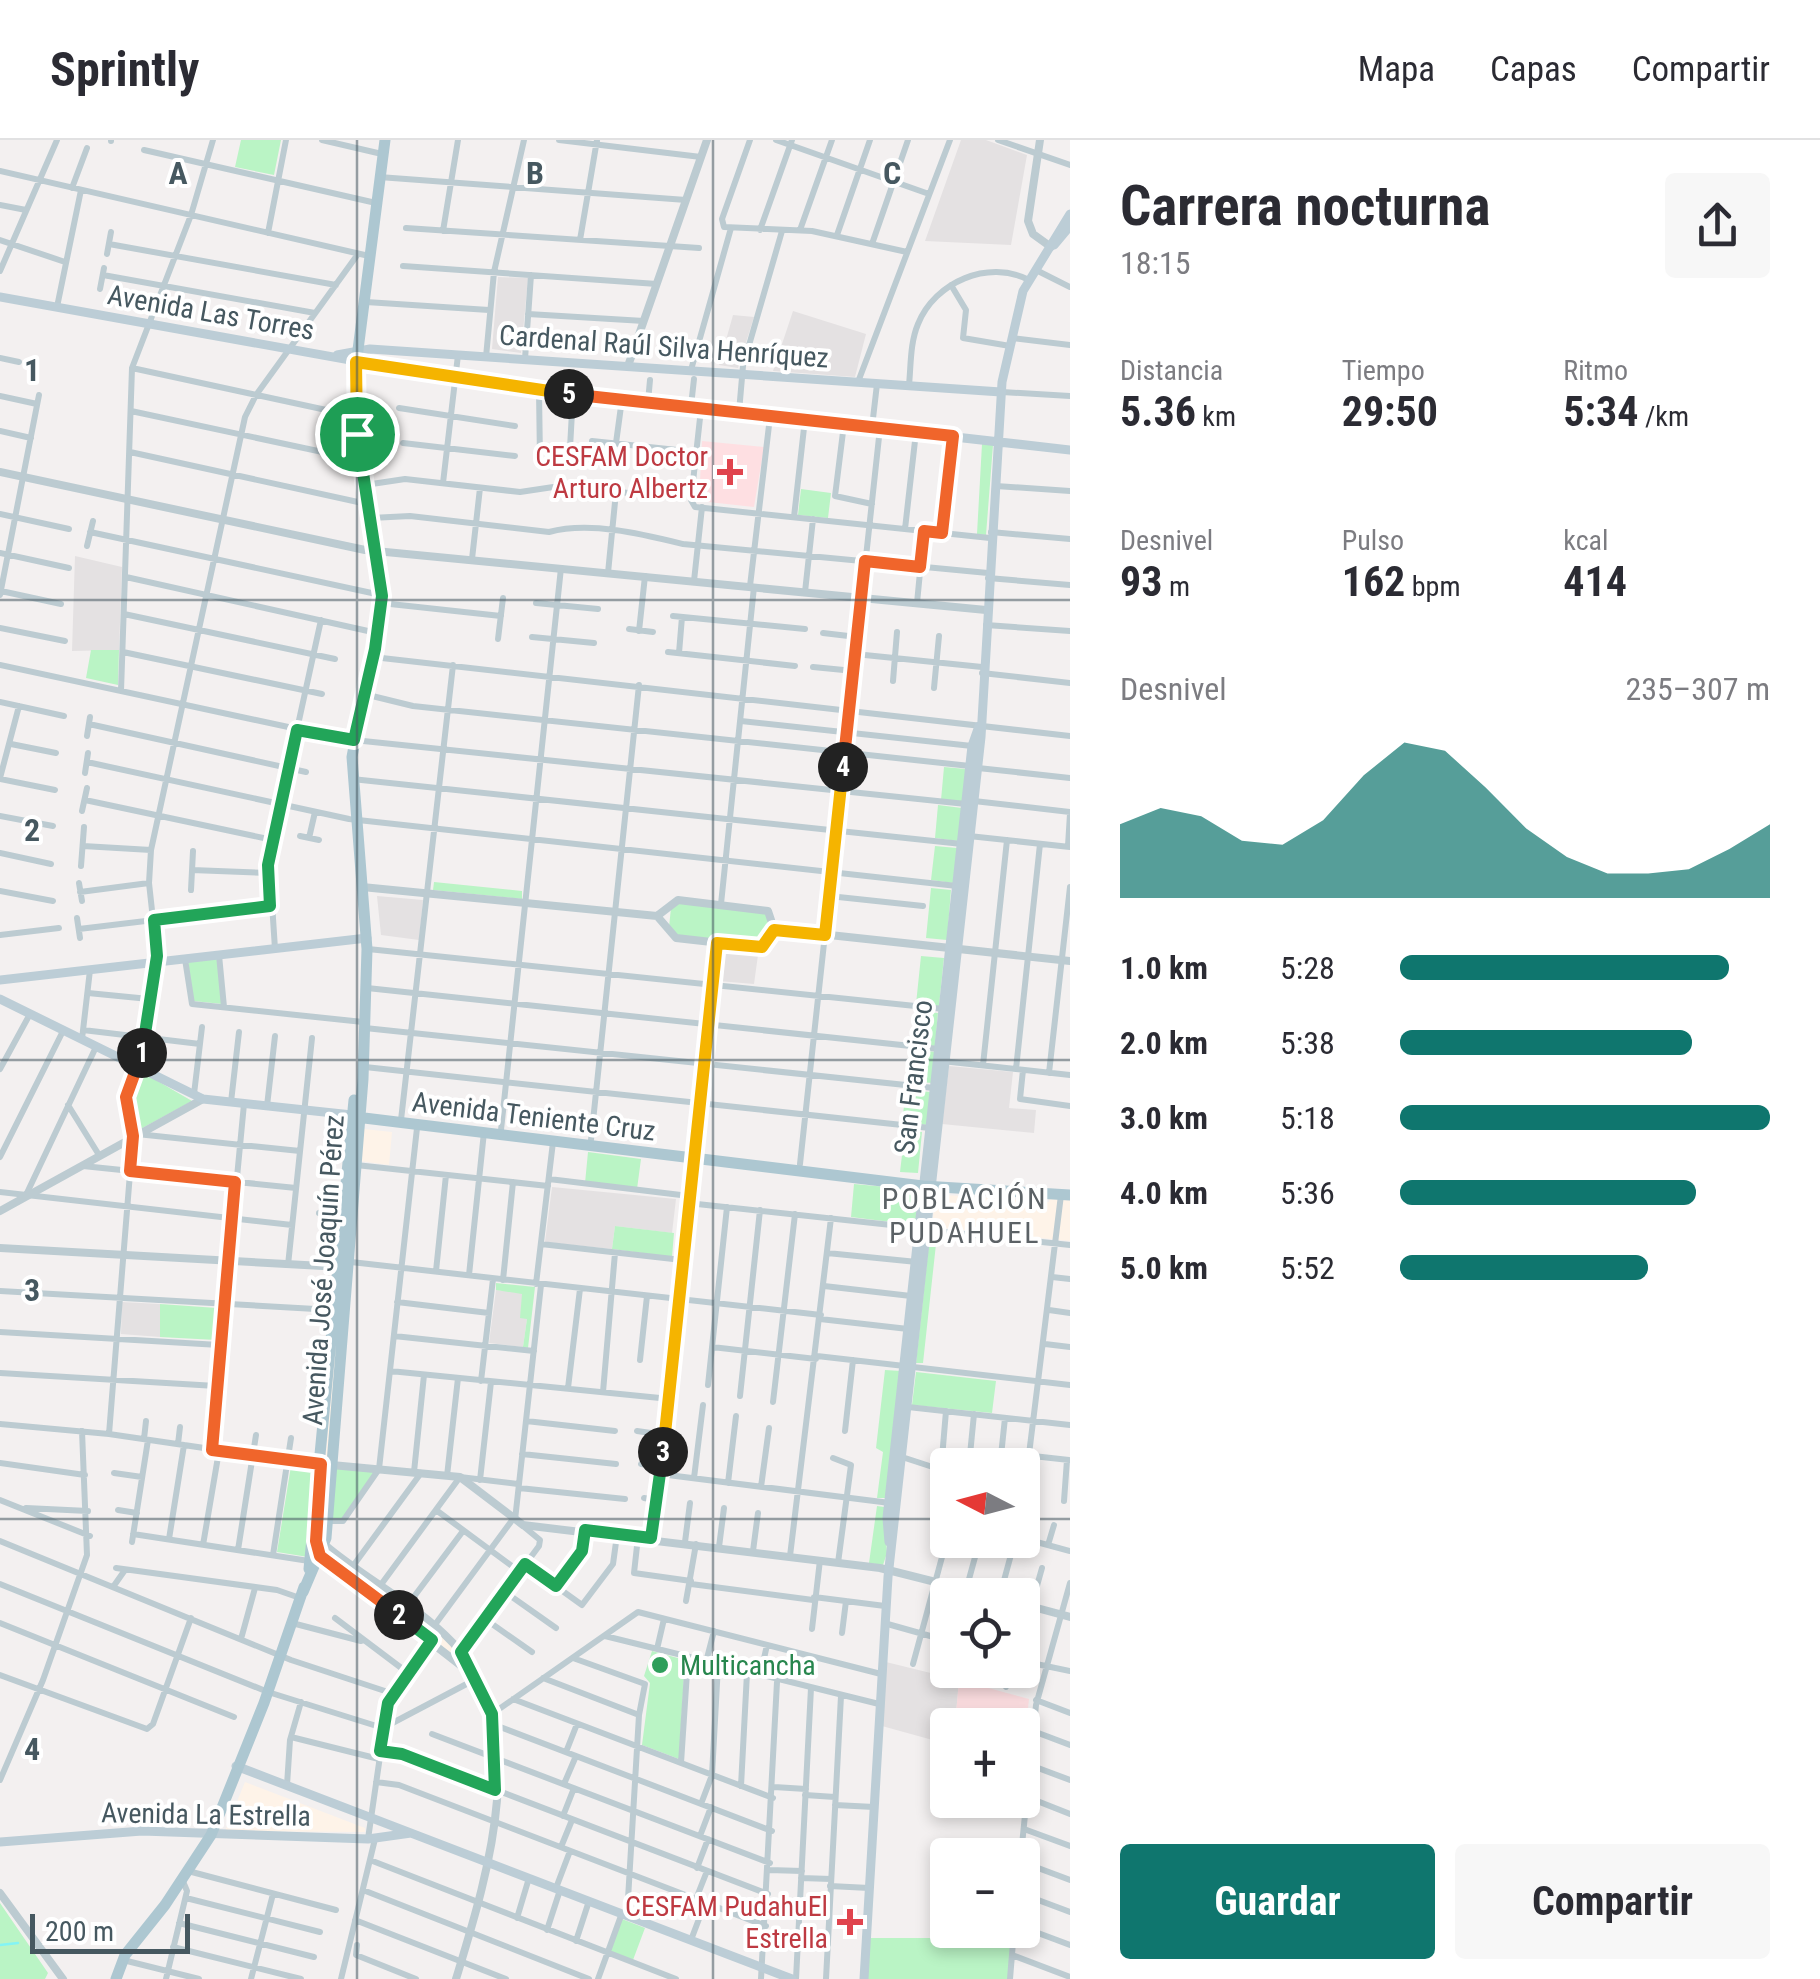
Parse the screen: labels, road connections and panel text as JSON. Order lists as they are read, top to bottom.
{
  "streets": {
    "main road": [
      "Avenida Las Torres",
      "Cardenal Raúl Silva Henríquez",
      "San Francisco",
      "Avenida Teniente Cruz",
      "Avenida José Joaquín Pérez",
      "Avenida La Estrella"
    ]
  },
  "crossings": [
    ["Avenida Las Torres", "Cardenal Raúl Silva Henríquez"],
    ["Avenida Las Torres", "San Francisco"],
    ["Avenida Las Torres", "Avenida José Joaquín Pérez"],
    ["Cardenal Raúl Silva Henríquez", "San Francisco"],
    ["Cardenal Raúl Silva Henríquez", "Avenida José Joaquín Pérez"],
    ["San Francisco", "Avenida Teniente Cruz"],
    ["Avenida Teniente Cruz", "Avenida José Joaquín Pérez"]
  ],
  "districts": ["POBLACIÓN PUDAHUEL"],
  "places": {
    "health": ["CESFAM Doctor Arturo Albertz", "CESFAM PudahuEl Estrella"],
    "other": ["Multicancha"]
  },
  "scale_bar": "200 m",
  "north": "left",
  "page": {
    "header": "Sprintly",
    "nav": ["Mapa", "Capas", "Compartir"],
    "heading": ["Carrera nocturna", "18:15"],
    "stats": [
      ["Distancia", "5.36 km"],
      ["Tiempo", "29:50"],
      ["Ritmo", "5:34 /km"],
      ["Desnivel", "93 m"],
      ["Pulso", "162 bpm"],
      ["kcal", "414"]
    ],
    "pins": [
      "5",
      "4",
      "1",
      "3",
      "2"
    ],
    "chart": ["Desnivel", "235–307 m"],
    "list": [
      {
        "name": "1.0 km",
        "note": "5:28"
      },
      {
        "name": "2.0 km",
        "note": "5:38"
      },
      {
        "name": "3.0 km",
        "note": "5:18"
      },
      {
        "name": "4.0 km",
        "note": "5:36"
      },
      {
        "name": "5.0 km",
        "note": "5:52"
      }
    ],
    "map_buttons": ["+", "−"],
    "buttons": ["Guardar", "Compartir"],
    "scale": "200 m"
  },
  "grid": {
    "columns": ["A", "B", "C"],
    "rows": [
      "1",
      "2",
      "3",
      "4"
    ]
  }
}
